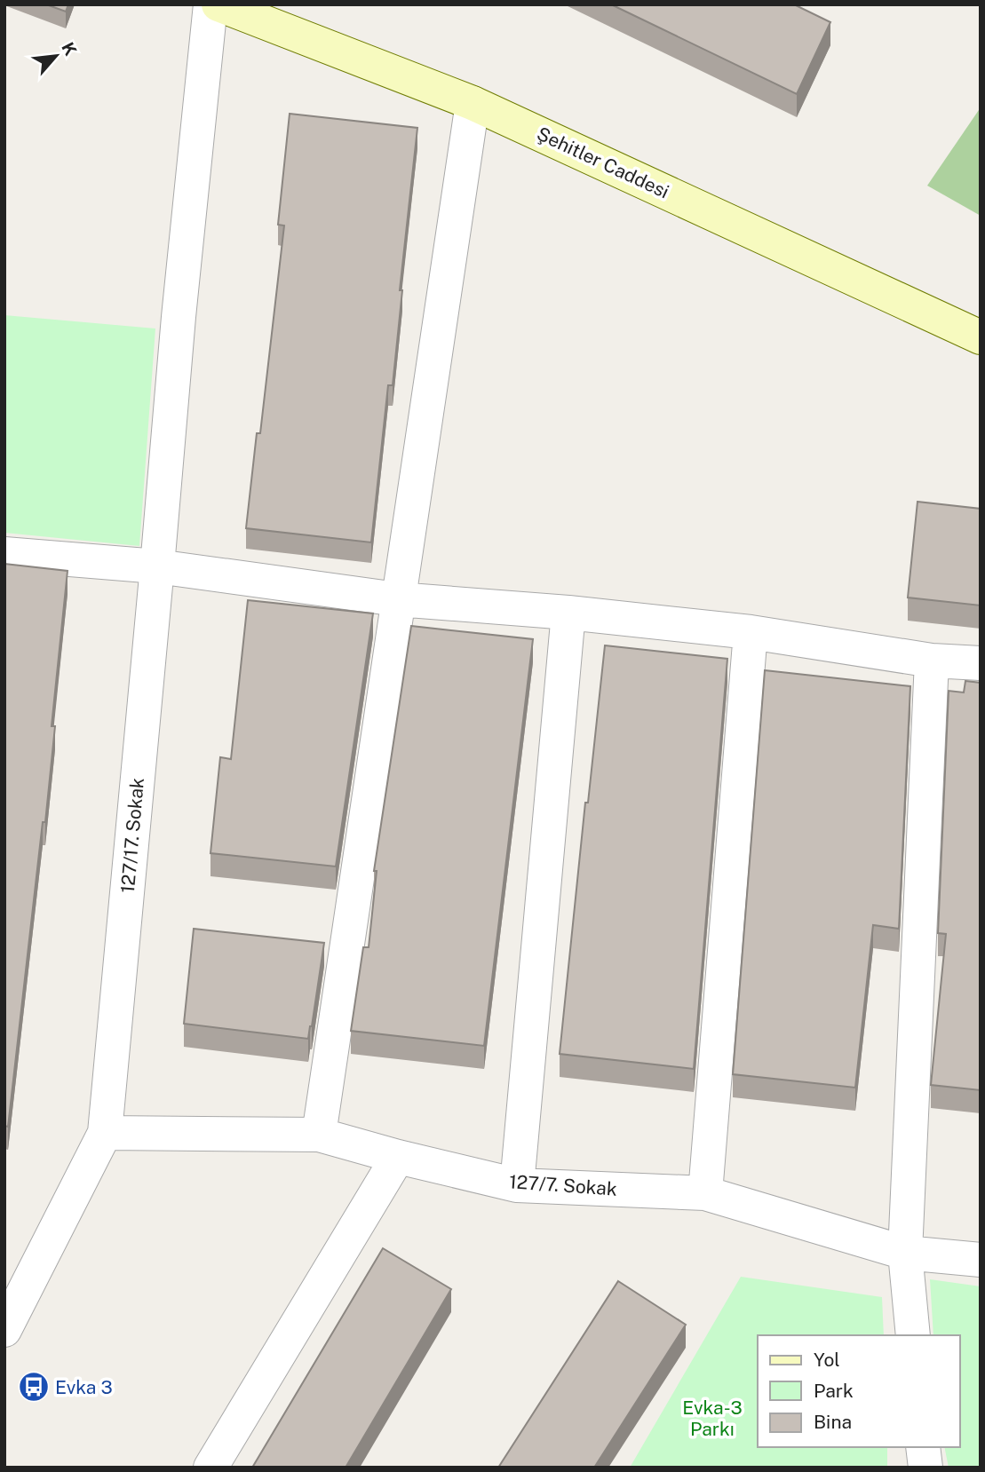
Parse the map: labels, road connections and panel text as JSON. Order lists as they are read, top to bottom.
{
  "streets": {
    "street": ["Şehitler Caddesi", "127/17. Sokak", "127/7. Sokak"]
  },
  "crossings": [
    ["127/17. Sokak", "127/7. Sokak"]
  ],
  "parks": ["Evka-3 Parkı"],
  "places": {
    "bus stop": ["Evka 3"]
  },
  "legend": ["Yol", "Park", "Bina"],
  "north": "top right"
}
